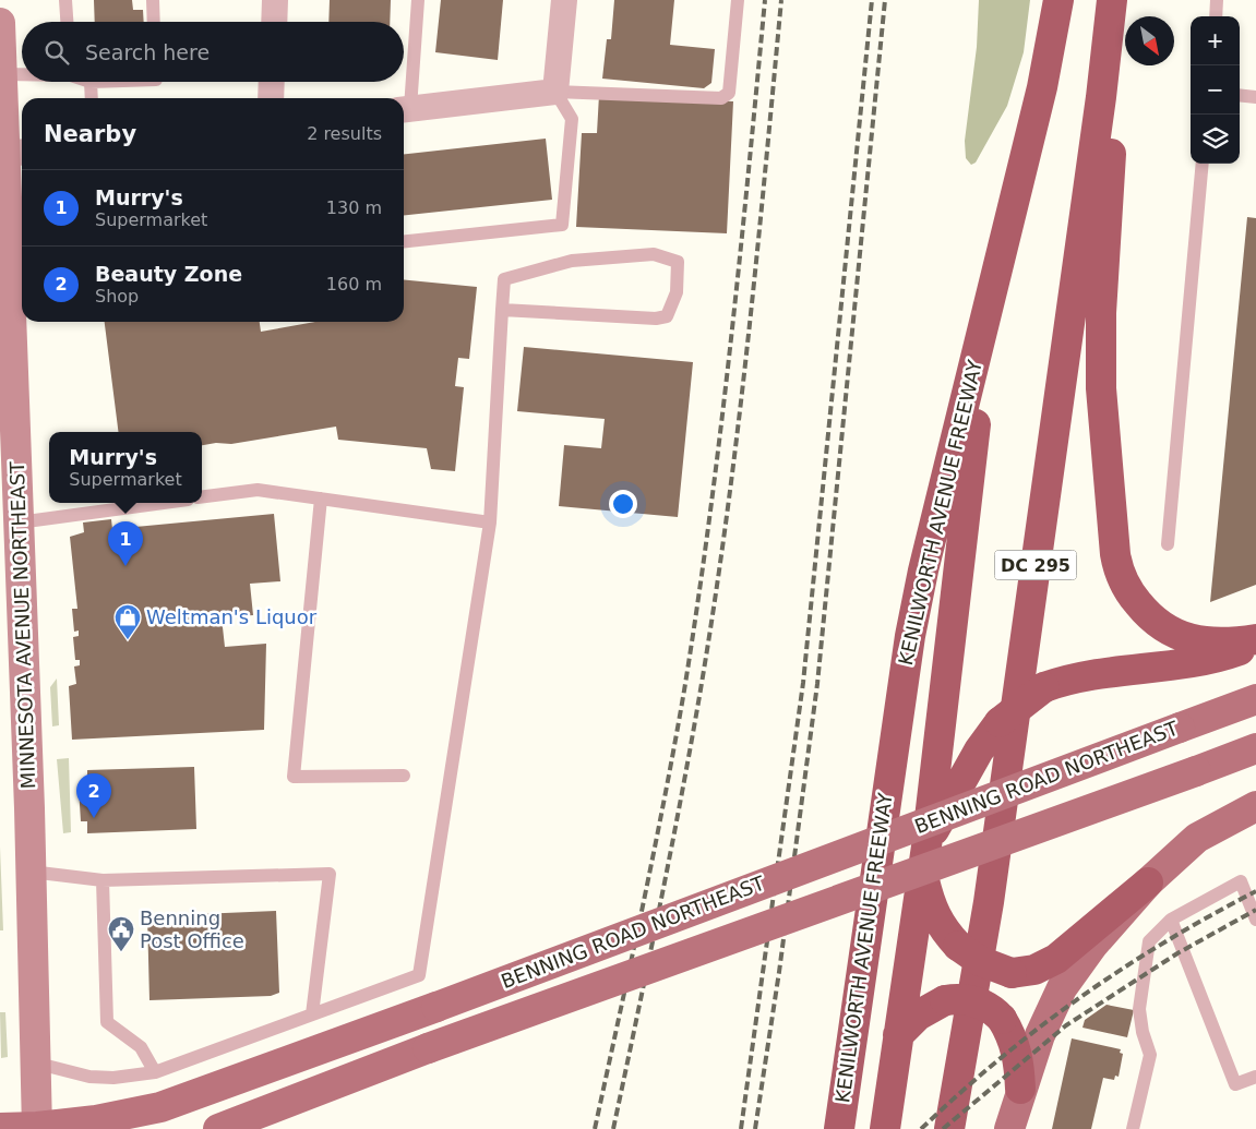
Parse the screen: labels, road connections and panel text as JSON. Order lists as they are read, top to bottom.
{
  "streets": {
    "highway": ["KENILWORTH AVENUE FREEWAY", "DC 295"],
    "main road": ["MINNESOTA AVENUE NORTHEAST", "BENNING ROAD NORTHEAST"]
  },
  "crossings": [
    ["MINNESOTA AVENUE NORTHEAST", "BENNING ROAD NORTHEAST"]
  ],
  "places": {
    "shop": ["Weltman's Liquor"],
    "public building": ["Benning Post Office"]
  },
  "north": "bottom right",
  "page": {
    "map_buttons": ["+", "−"],
    "search": "Search here",
    "heading": ["Nearby", "2 results"],
    "list": [
      {
        "mark": "1",
        "name": "Murry's",
        "note": "Supermarket",
        "value": "130 m"
      },
      {
        "mark": "2",
        "name": "Beauty Zone",
        "note": "Shop",
        "value": "160 m"
      }
    ],
    "popup": ["Murry's", "Supermarket"],
    "pins": ["1", "2"]
  }
}
